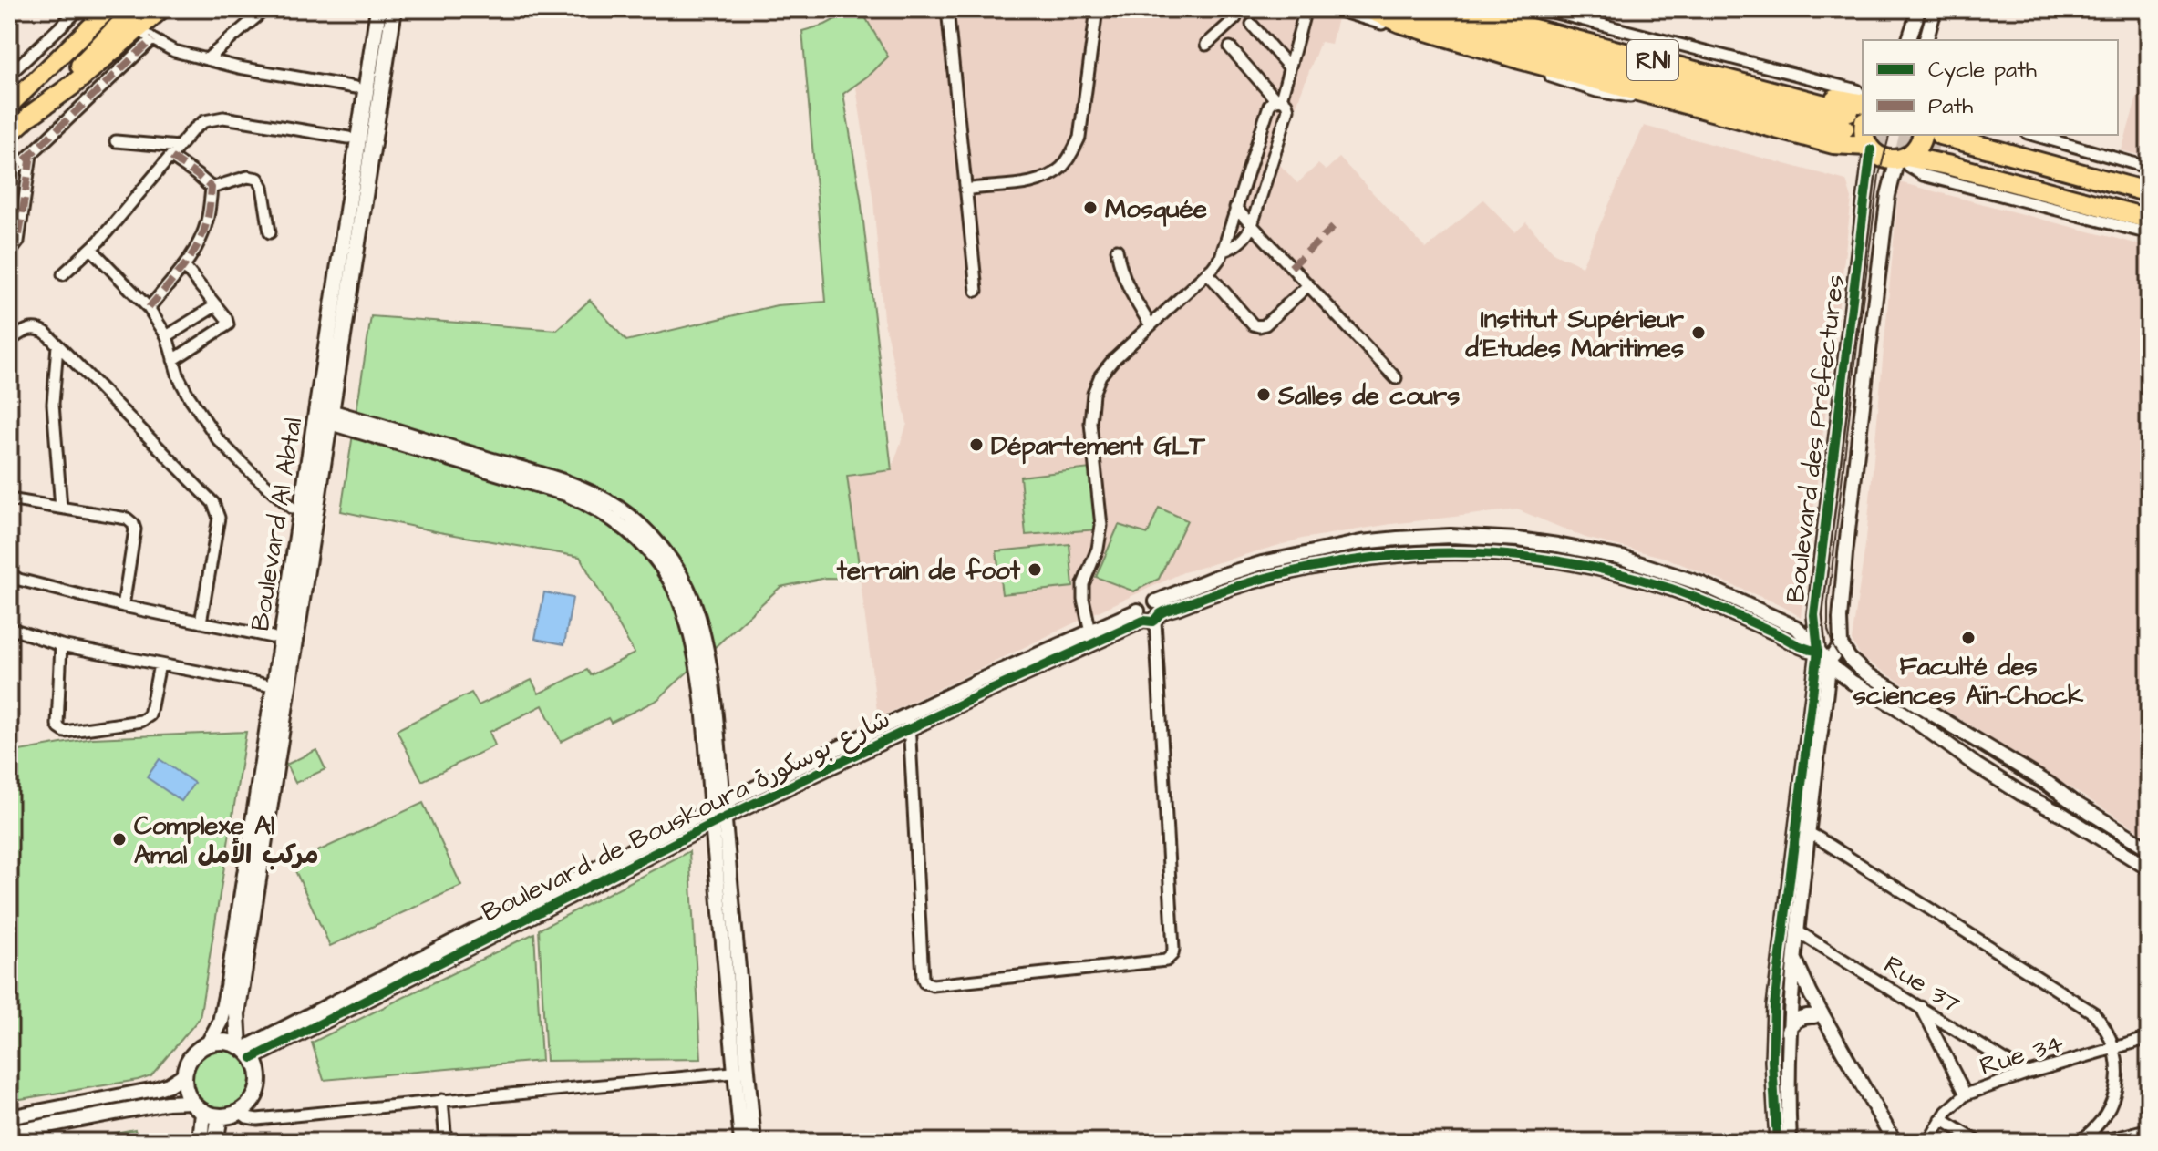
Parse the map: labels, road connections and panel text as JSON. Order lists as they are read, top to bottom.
{
  "streets": {
    "highway": ["RN1"],
    "main road": ["Boulevard Al Abtal"],
    "street": [
      "Boulevard des Préfectures",
      "Boulevard de Bouskoura شارع بوسكورة",
      "Rue 37",
      "Rue 34"
    ]
  },
  "crossings": [
    ["Boulevard des Préfectures", "Boulevard de Bouskoura شارع بوسكورة"],
    ["Boulevard Al Abtal", "Boulevard de Bouskoura شارع بوسكورة"],
    ["Rue 37", "Rue 34"]
  ],
  "places": [
    "Mosquée",
    "Institut Supérieur d'Etudes Maritimes",
    "Salles de cours",
    "Département GLT",
    "terrain de foot",
    "Faculté des sciences Aïn-Chock",
    "Complexe Al Amal مركب الأمل"
  ],
  "legend": ["Cycle path", "Path"]
}
